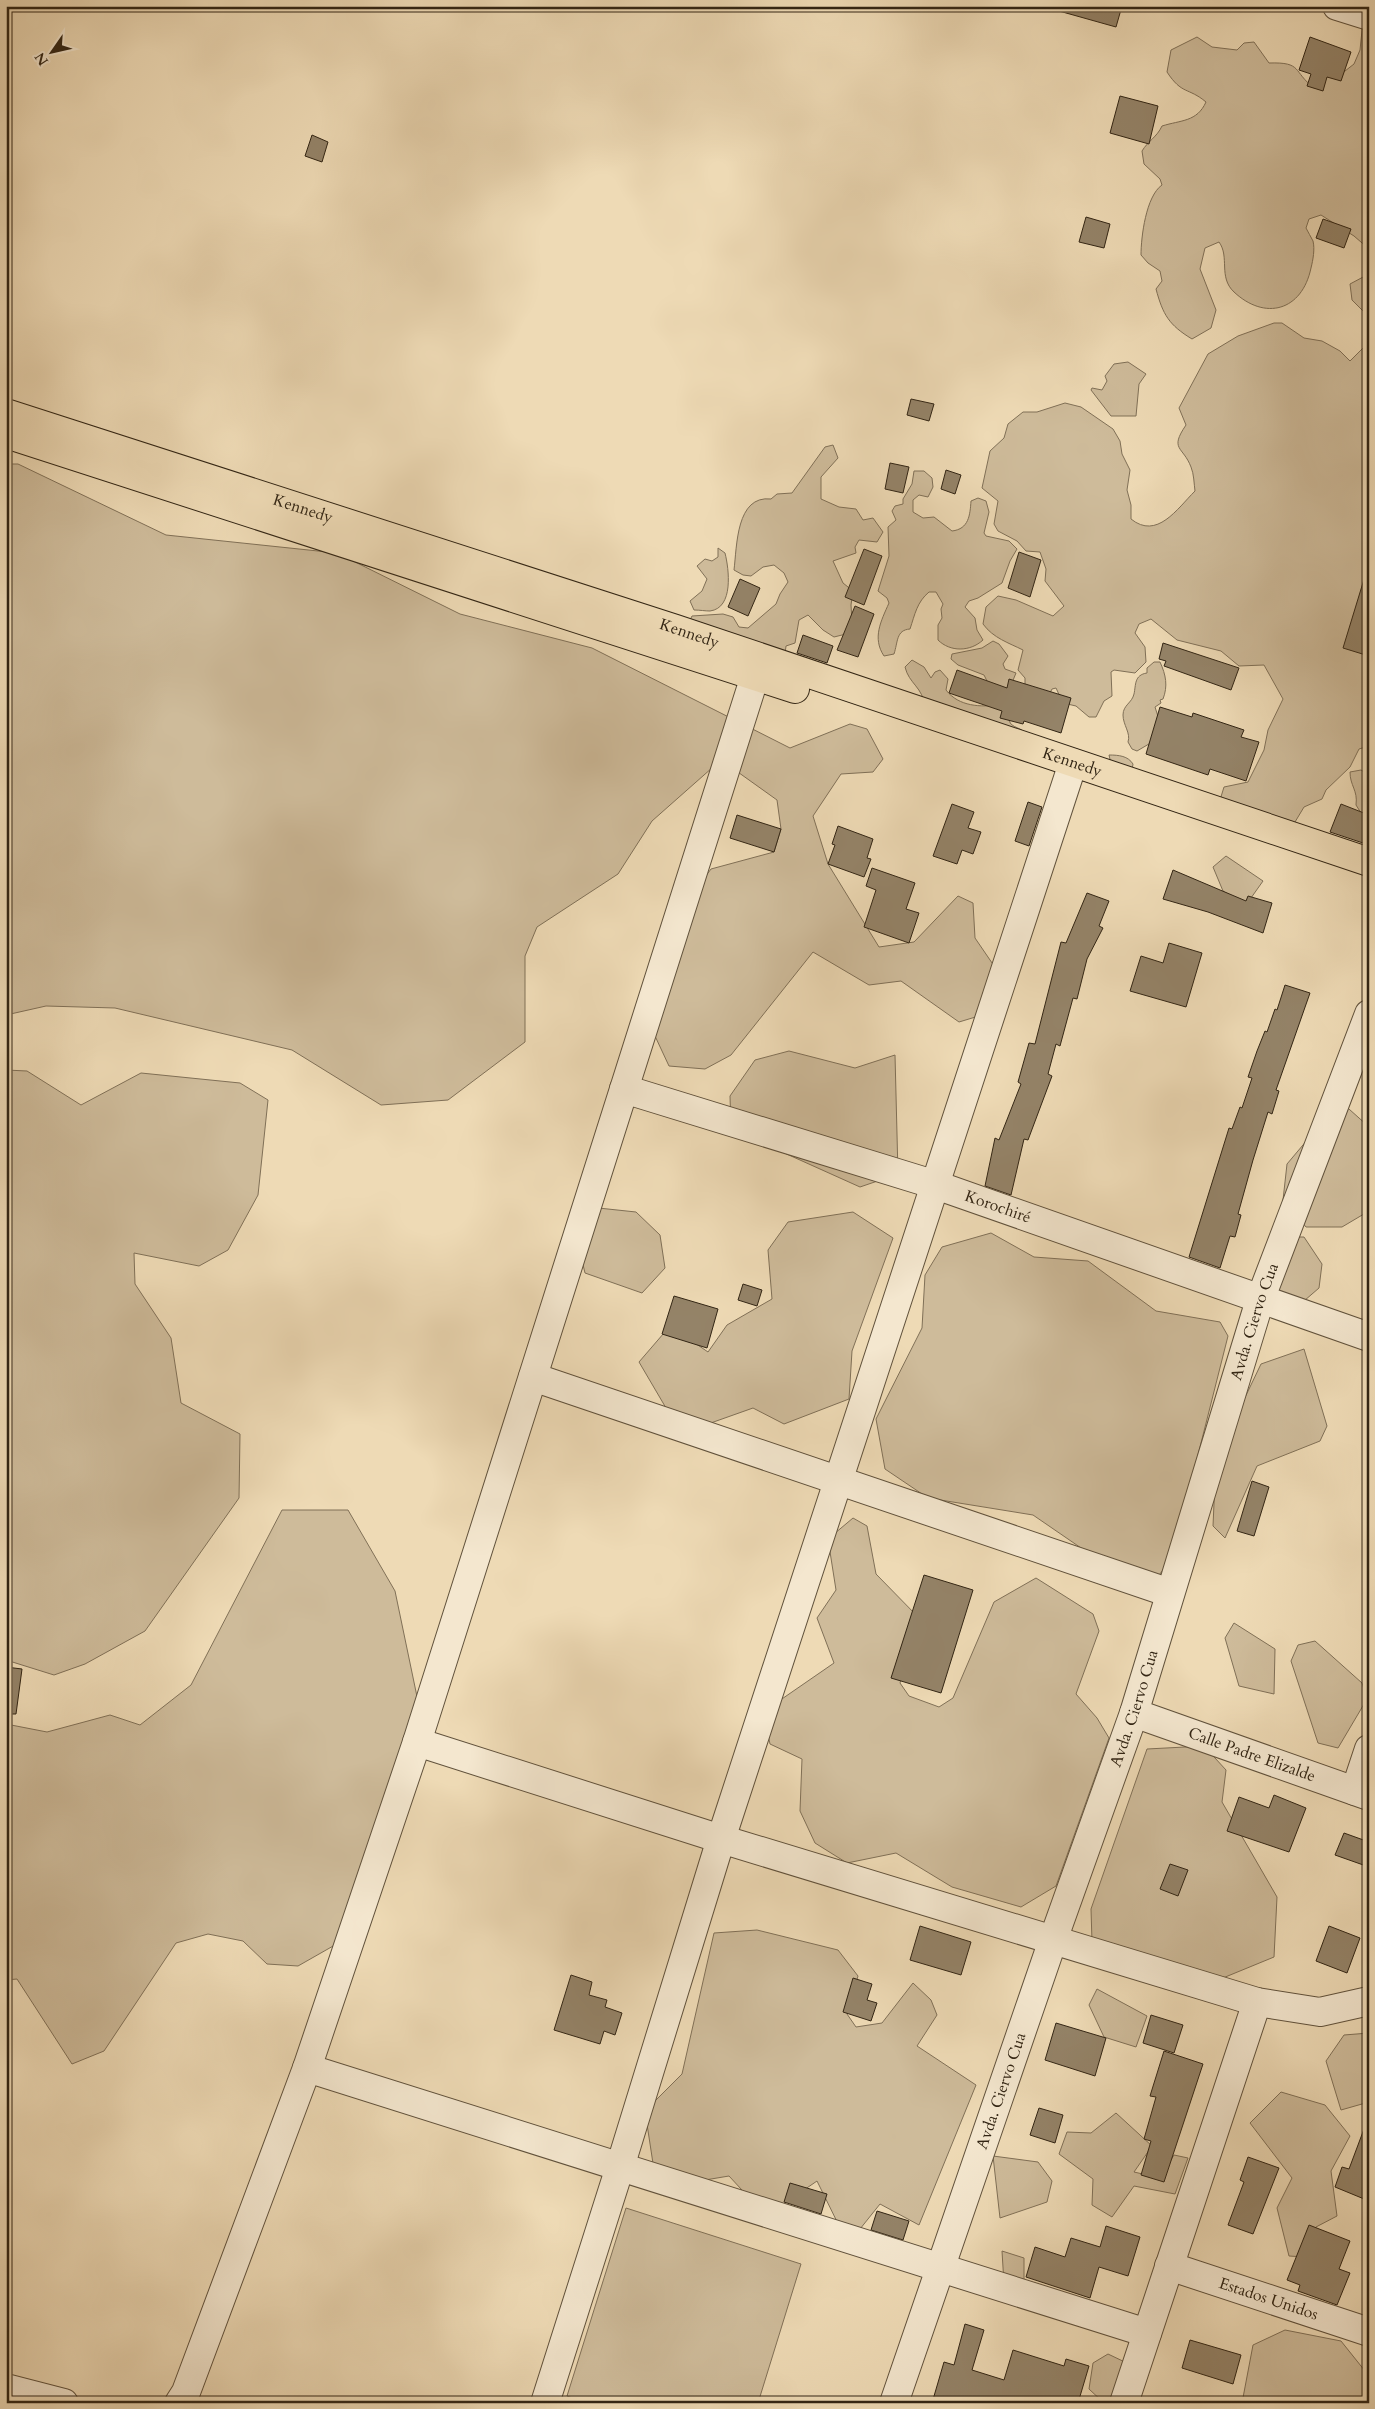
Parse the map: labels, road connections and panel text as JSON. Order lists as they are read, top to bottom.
{
  "streets": {
    "main road": ["Kennedy"],
    "street": [
      "Korochiré",
      "Avda. Ciervo Cua",
      "Calle Padre Elizalde",
      "Estados Unidos"
    ]
  },
  "crossings": [
    ["Korochiré", "Avda. Ciervo Cua"],
    ["Avda. Ciervo Cua", "Calle Padre Elizalde"]
  ],
  "north": "bottom left"
}
